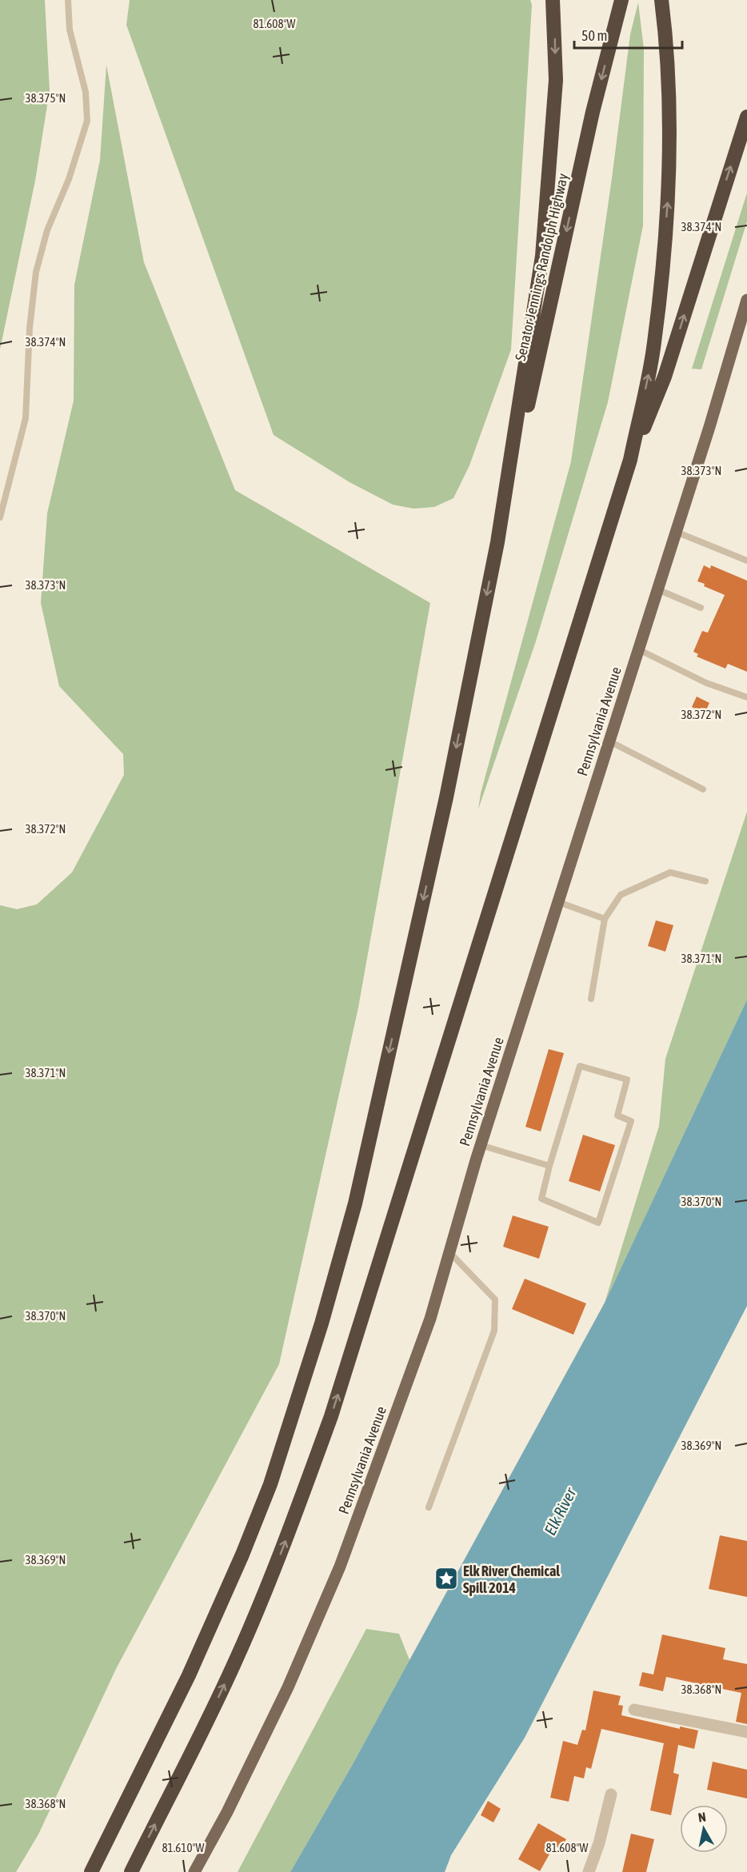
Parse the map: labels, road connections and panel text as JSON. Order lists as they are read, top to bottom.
{
  "streets": {
    "highway": ["Senator Jennings Randolph Highway"],
    "main road": ["Pennsylvania Avenue"]
  },
  "water": ["Elk River"],
  "places": {
    "place": ["Elk River Chemical Spill 2014"]
  },
  "scale_bar": "50 m",
  "north": "top",
  "coordinates": [
    "81.608°W",
    "38.375°N",
    "38.374°N",
    "38.373°N",
    "38.372°N",
    "38.371°N",
    "38.370°N",
    "38.369°N",
    "38.368°N",
    "81.610°W"
  ]
}
